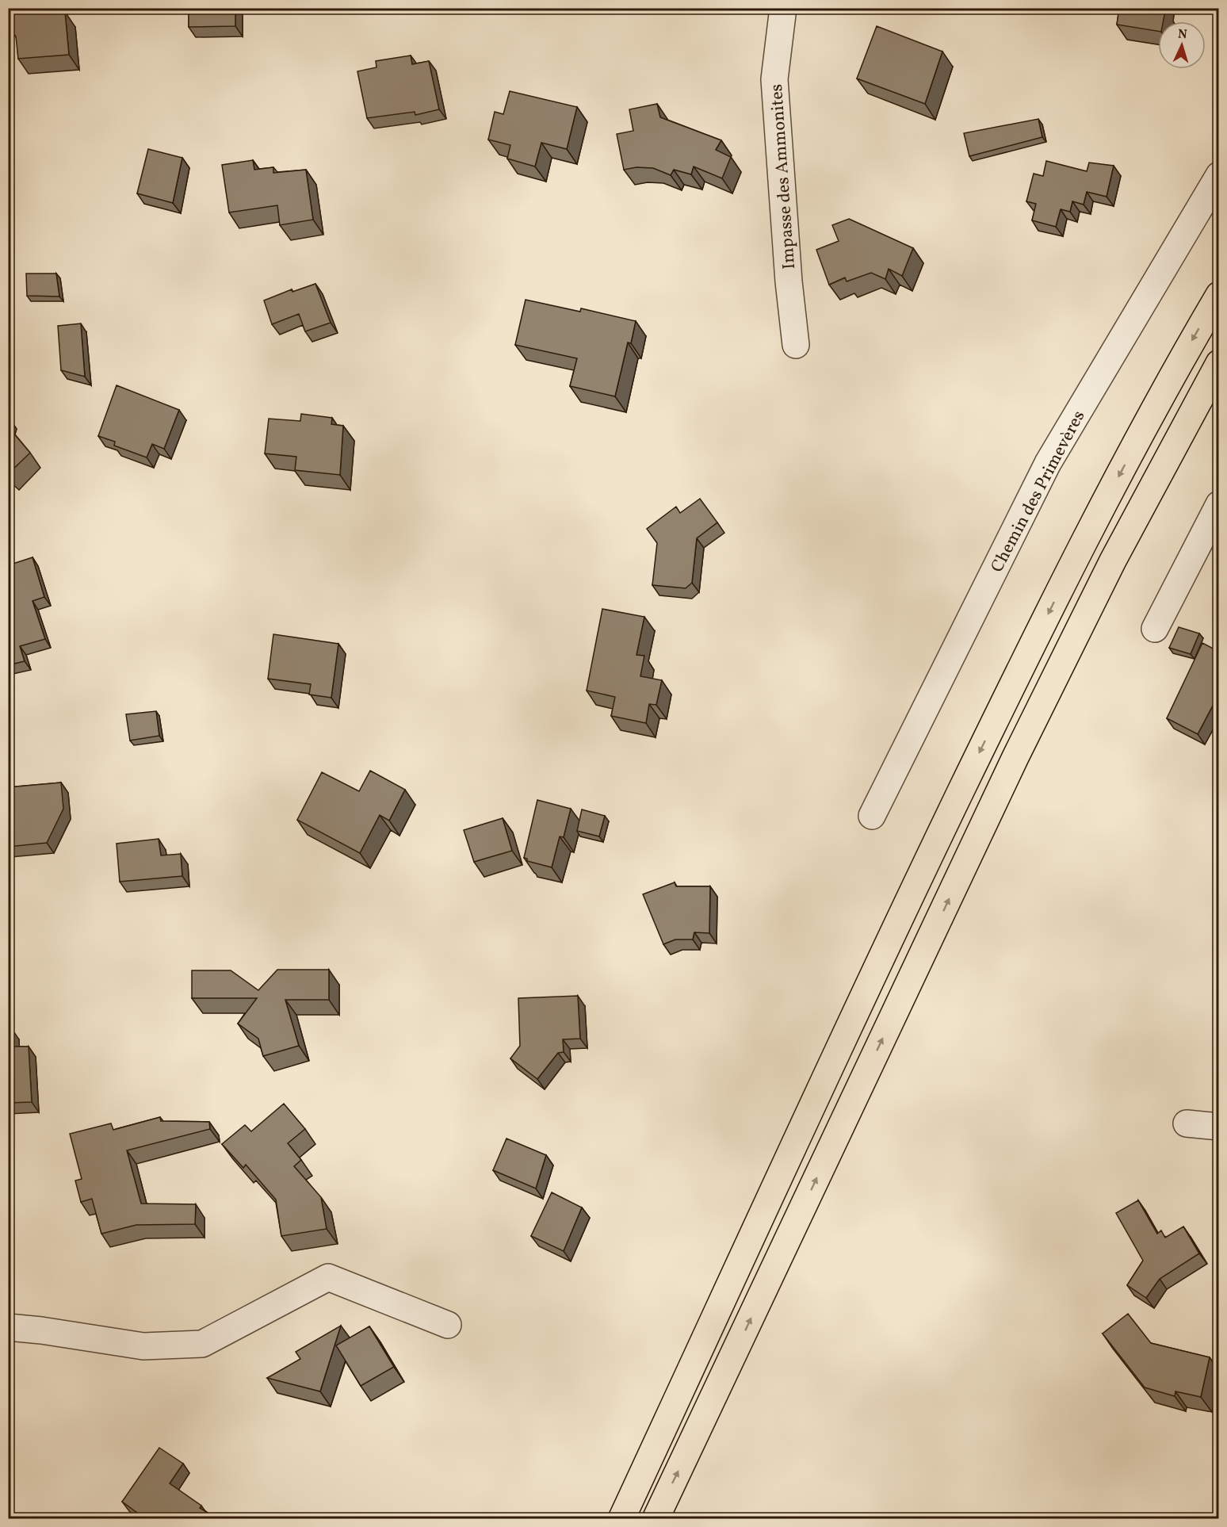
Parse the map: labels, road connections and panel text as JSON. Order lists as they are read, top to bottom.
{
  "streets": {
    "street": ["Impasse des Ammonites", "Chemin des Primevères"]
  },
  "north": "top"
}
